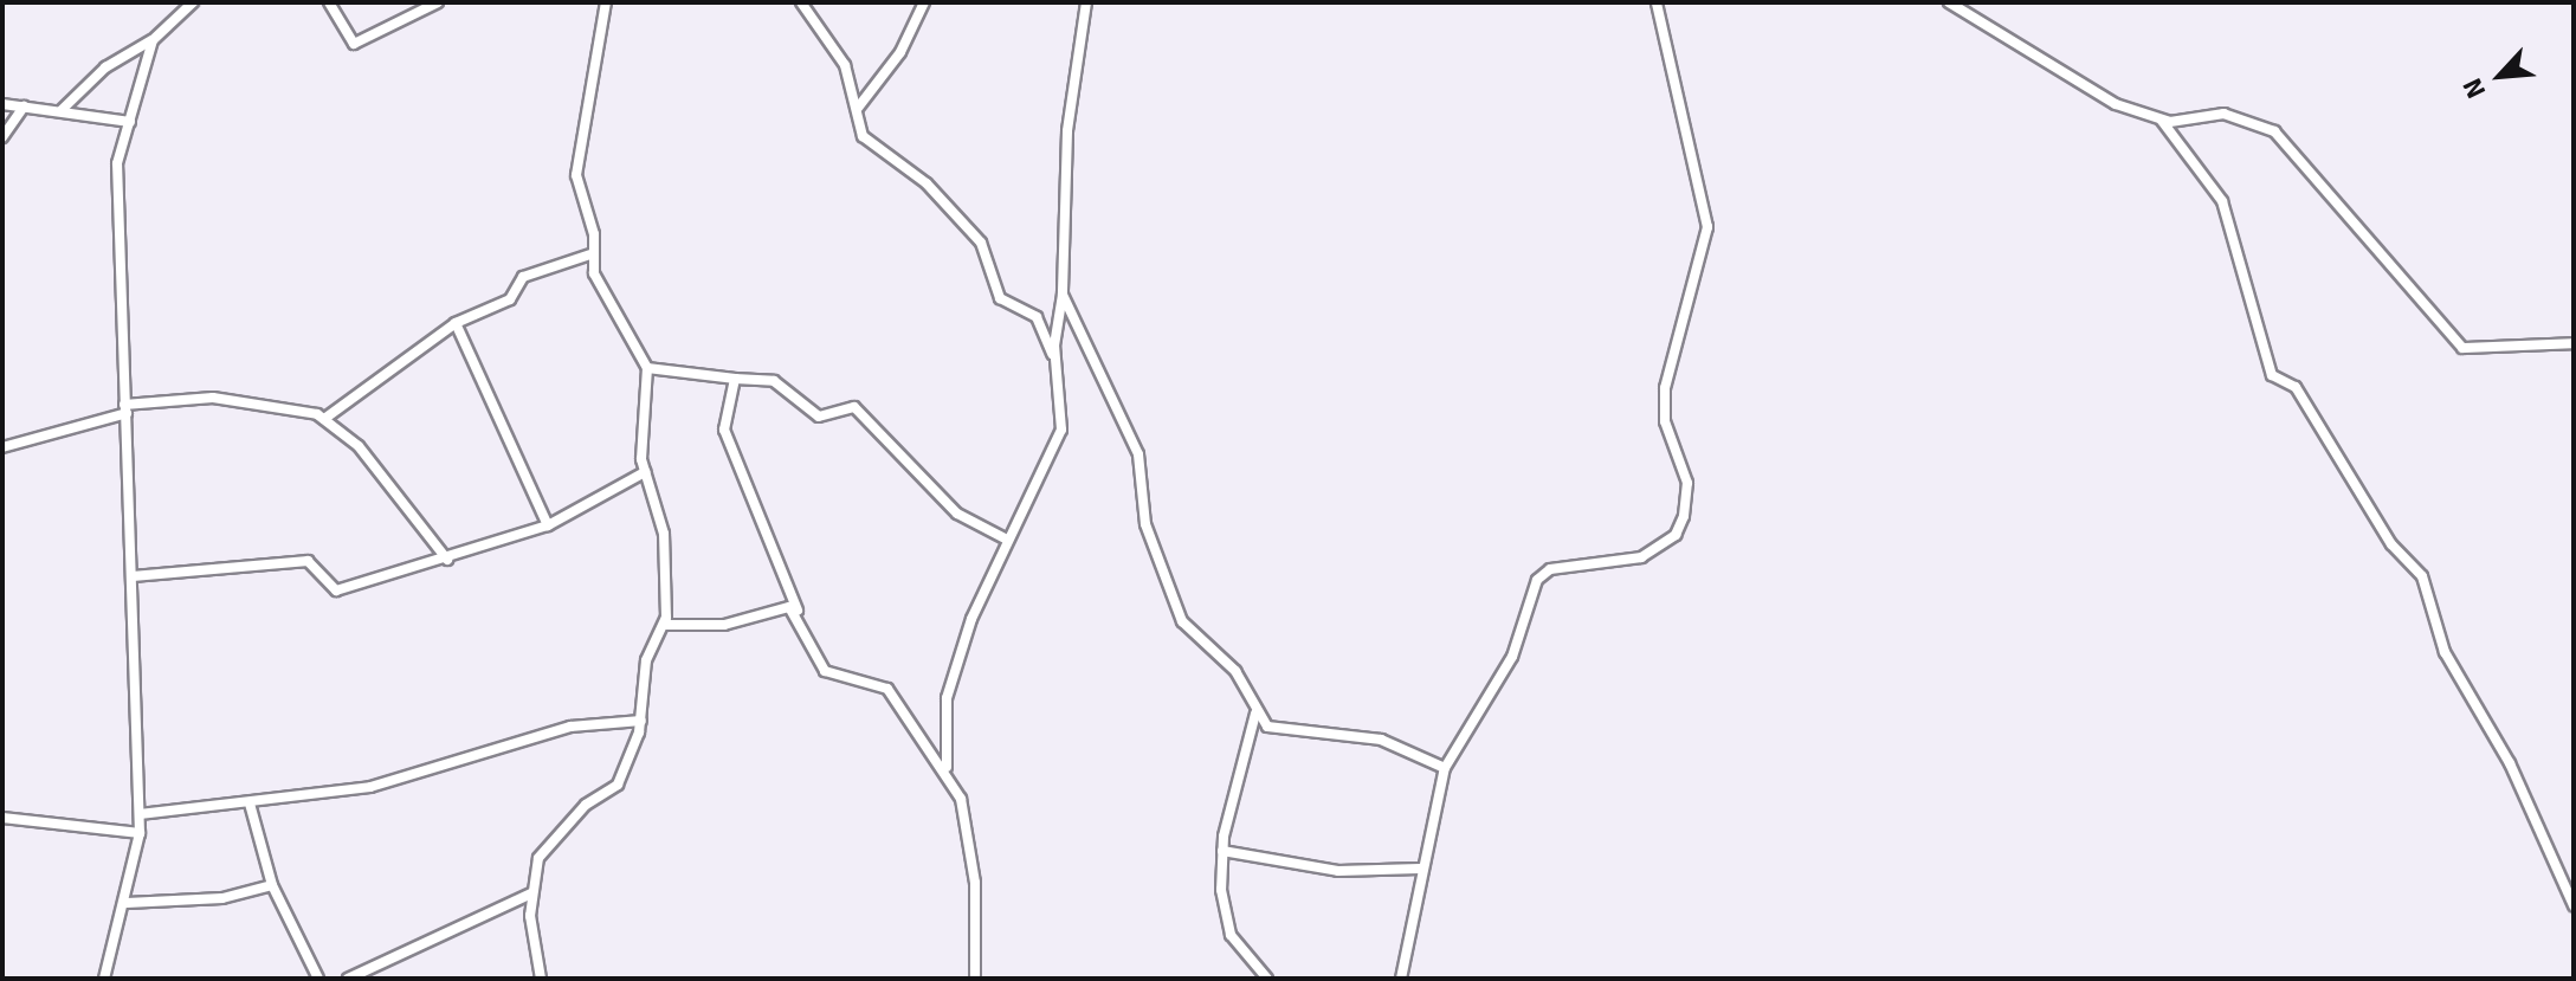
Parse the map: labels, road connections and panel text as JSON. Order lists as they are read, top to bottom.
{
  "north": "bottom left"
}
